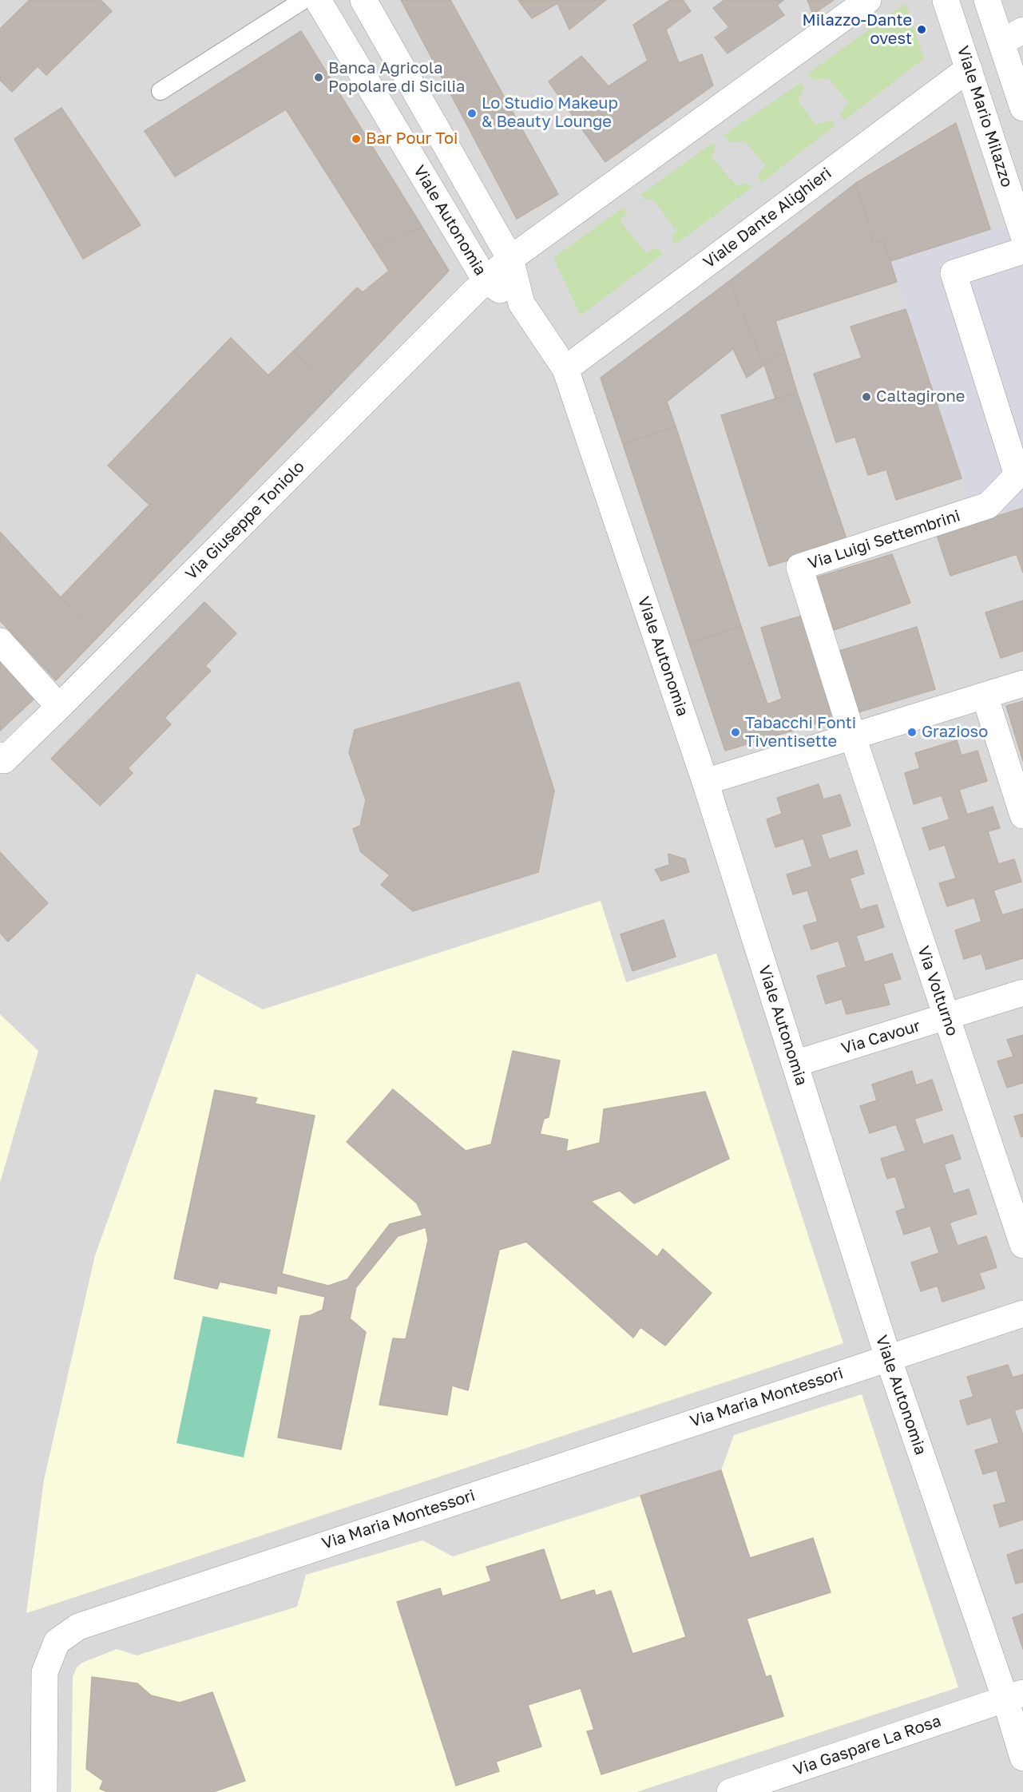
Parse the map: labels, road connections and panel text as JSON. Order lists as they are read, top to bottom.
{
  "streets": {
    "street": [
      "Viale Mario Milazzo",
      "Viale Dante Alighieri",
      "Viale Autonomia",
      "Via Giuseppe Toniolo",
      "Via Luigi Settembrini",
      "Via Volturno",
      "Via Cavour",
      "Via Maria Montessori",
      "Via Gaspare La Rosa"
    ]
  },
  "crossings": [
    ["Viale Mario Milazzo", "Viale Dante Alighieri"],
    ["Viale Dante Alighieri", "Viale Autonomia"],
    ["Viale Autonomia", "Via Giuseppe Toniolo"],
    ["Viale Autonomia", "Via Cavour"],
    ["Viale Autonomia", "Via Maria Montessori"],
    ["Viale Autonomia", "Via Gaspare La Rosa"],
    ["Via Luigi Settembrini", "Via Volturno"],
    ["Via Volturno", "Via Cavour"]
  ],
  "places": [
    "Milazzo-Dante ovest",
    "Banca Agricola Popolare di Sicilia",
    "Lo Studio Makeup & Beauty Lounge",
    "Bar Pour Toi",
    "Caltagirone",
    "Tabacchi Fonti Tiventisette",
    "Grazioso"
  ]
}
